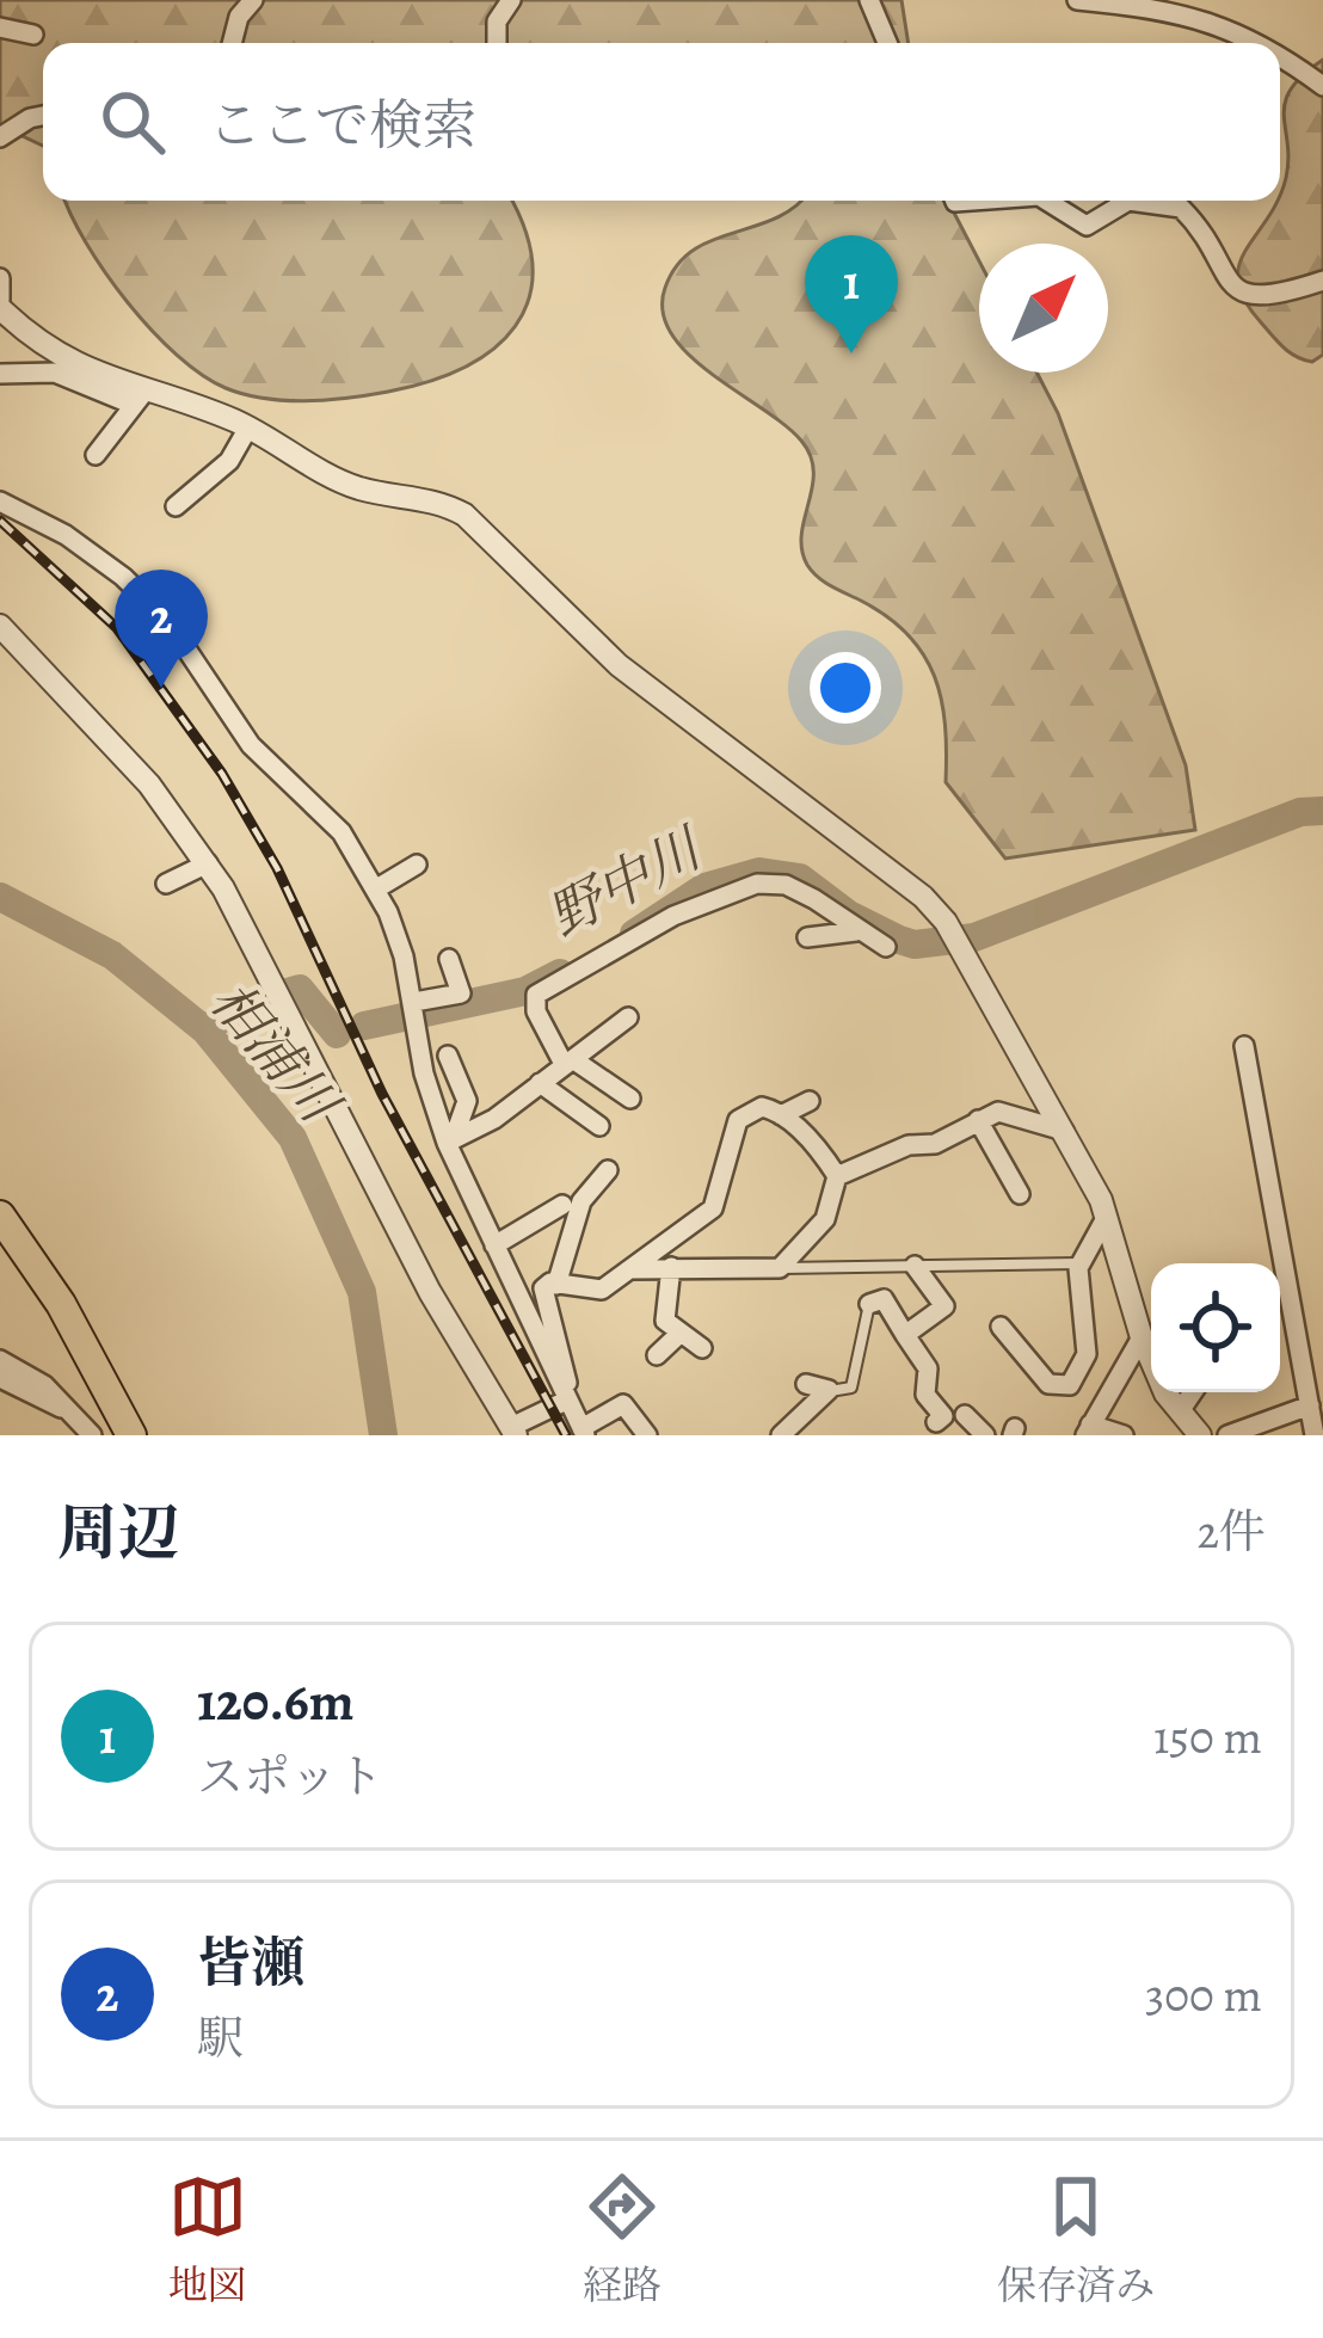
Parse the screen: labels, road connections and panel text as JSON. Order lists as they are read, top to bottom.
{
  "water": ["野中川", "相浦川"],
  "north": "top right",
  "page": {
    "search": "ここで検索",
    "pins": ["1", "2"],
    "heading": ["周辺", "2件"],
    "list": [
      {
        "mark": "1",
        "name": "120.6m",
        "note": "スポット",
        "value": "150 m"
      },
      {
        "mark": "2",
        "name": "皆瀬",
        "note": "駅",
        "value": "300 m"
      }
    ],
    "nav": ["地図", "経路", "保存済み"]
  }
}
